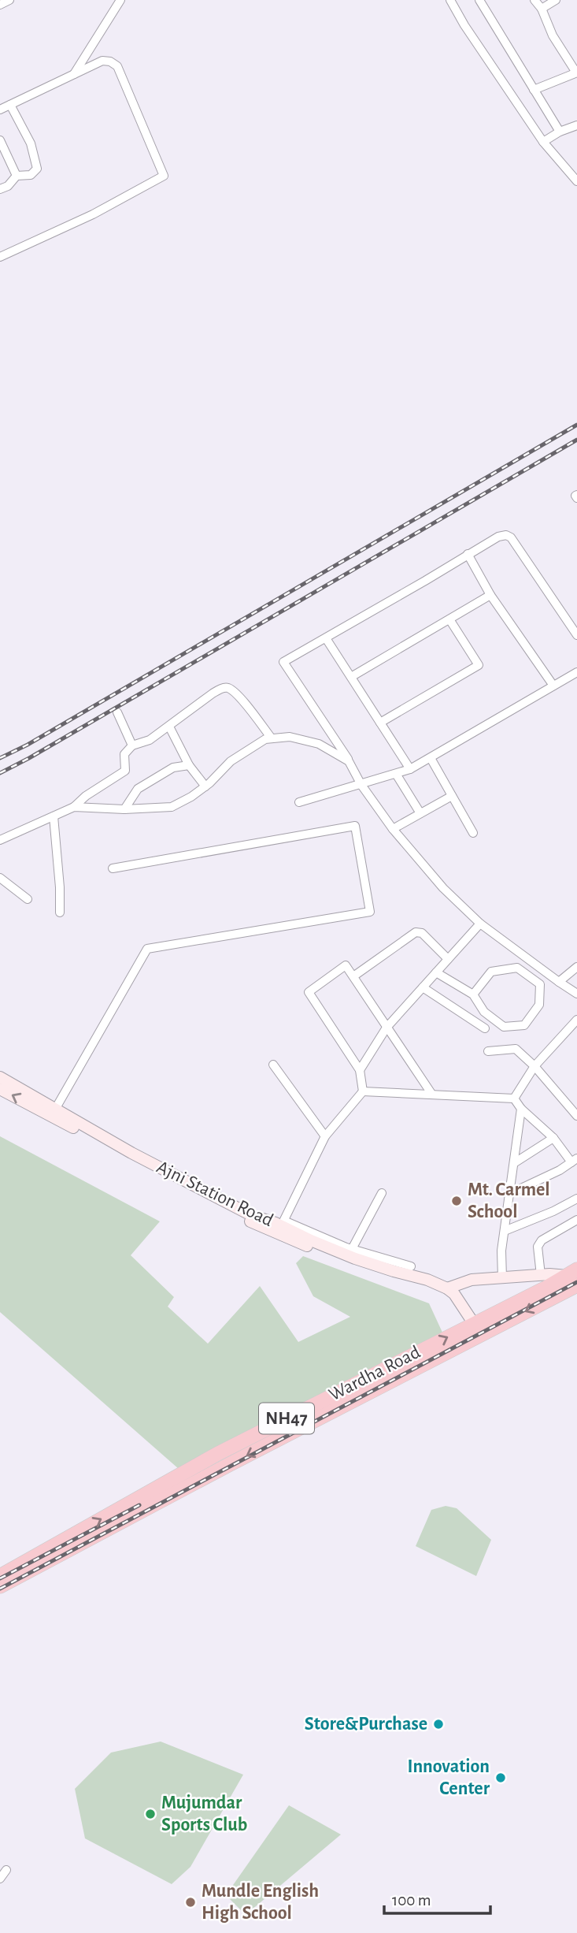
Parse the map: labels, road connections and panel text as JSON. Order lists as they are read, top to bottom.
{
  "streets": {
    "highway": ["Wardha Road", "NH47"],
    "main road": ["Ajni Station Road"]
  },
  "places": [
    "Mt. Carmel School",
    "Store&Purchase",
    "Innovation Center",
    "Mujumdar Sports Club",
    "Mundle English High School"
  ],
  "scale_bar": "100 m"
}
